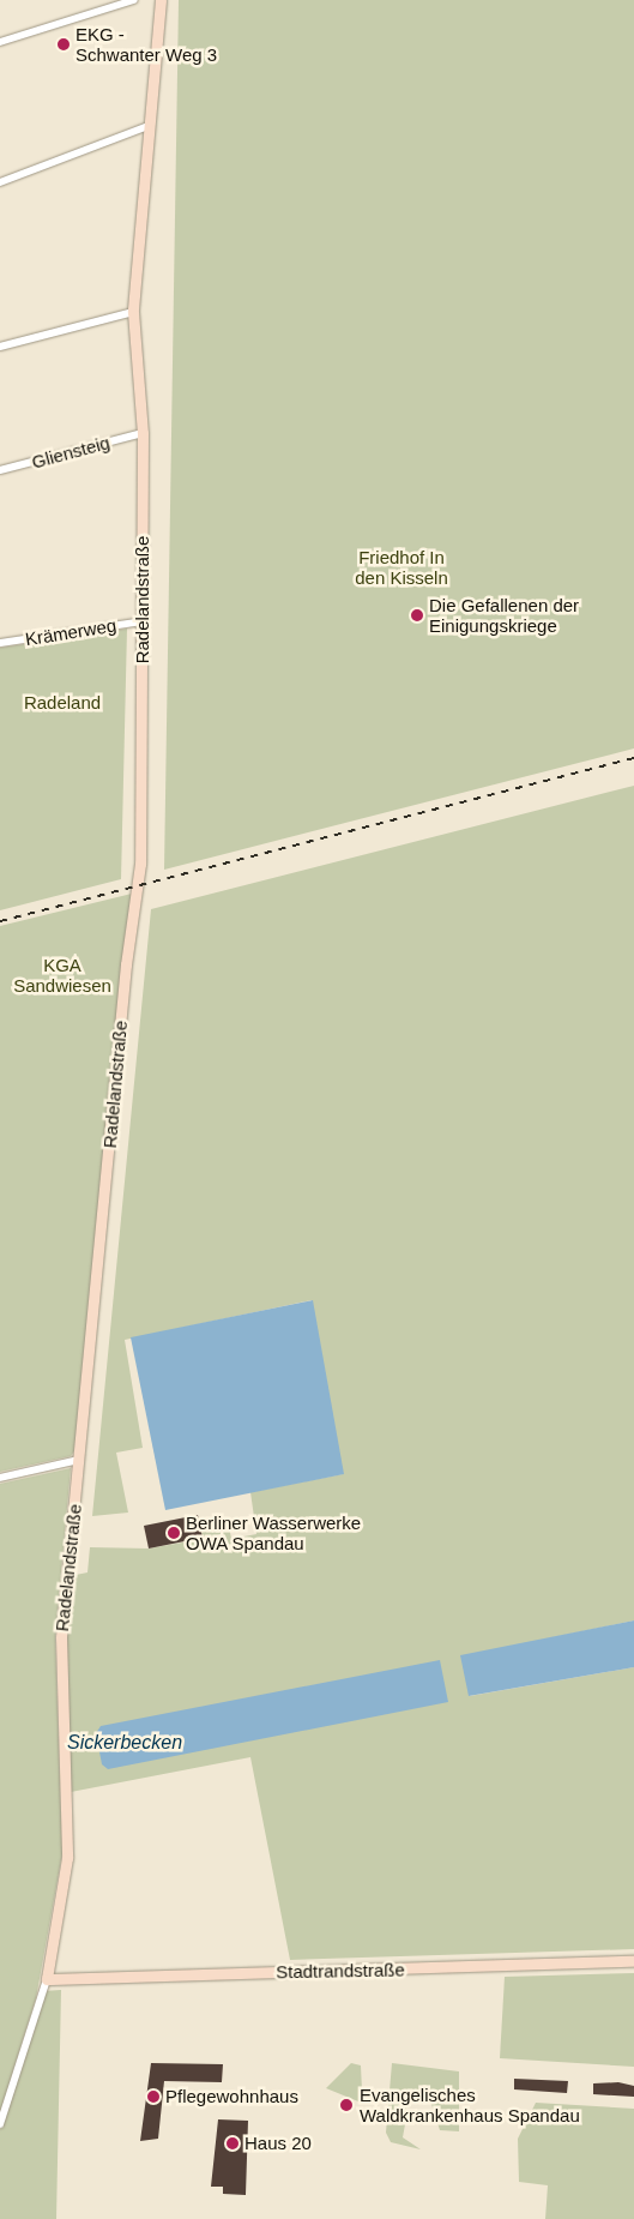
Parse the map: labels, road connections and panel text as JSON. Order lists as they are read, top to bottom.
{
  "streets": {
    "street": [
      "Gliensteig",
      "Radelandstraße",
      "Krämerweg",
      "Stadtrandstraße"
    ]
  },
  "crossings": [
    ["Gliensteig", "Radelandstraße"],
    ["Radelandstraße", "Krämerweg"],
    ["Radelandstraße", "Stadtrandstraße"]
  ],
  "water": ["Sickerbecken"],
  "parks": ["Friedhof In den Kisseln", "Radeland", "KGA Sandwiesen"],
  "places": [
    "EKG - Schwanter Weg 3",
    "Die Gefallenen der Einigungskriege",
    "Berliner Wasserwerke OWA Spandau",
    "Pflegewohnhaus",
    "Evangelisches Waldkrankenhaus Spandau",
    "Haus 20"
  ]
}
